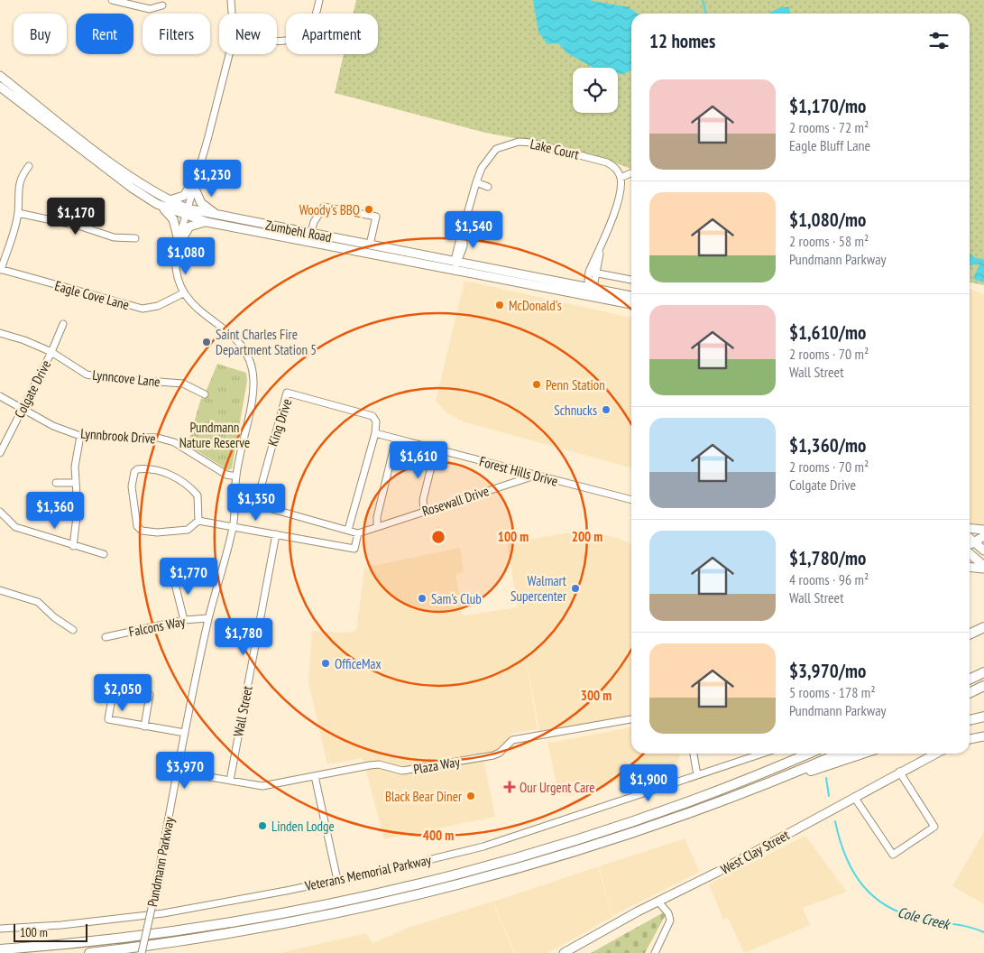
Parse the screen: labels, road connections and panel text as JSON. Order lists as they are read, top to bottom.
{
  "streets": {
    "main road": ["Zumbehl Road", "West Clay Street"],
    "street": [
      "Lake Court",
      "Eagle Cove Lane",
      "Lynncove Lane",
      "Colgate Drive",
      "King Drive",
      "Lynnbrook Drive",
      "Forest Hills Drive",
      "Rosewall Drive",
      "Falcons Way",
      "Wall Street",
      "Plaza Way",
      "Pundmann Parkway",
      "Veterans Memorial Parkway"
    ]
  },
  "crossings": [
    ["Lake Court", "Zumbehl Road"],
    ["Zumbehl Road", "Pundmann Parkway"],
    ["Eagle Cove Lane", "Pundmann Parkway"],
    ["Lynncove Lane", "Colgate Drive"],
    ["Colgate Drive", "Lynnbrook Drive"],
    ["King Drive", "Forest Hills Drive"],
    ["Lynnbrook Drive", "Pundmann Parkway"],
    ["Forest Hills Drive", "Rosewall Drive"],
    ["Falcons Way", "Pundmann Parkway"],
    ["Wall Street", "Plaza Way"],
    ["Plaza Way", "Pundmann Parkway"]
  ],
  "water": ["Cole Creek"],
  "parks": ["Pundmann Nature Reserve"],
  "places": {
    "other": [
      "Woody's BBQ",
      "McDonald's",
      "Saint Charles Fire Department Station 5",
      "Penn Station",
      "Schnucks",
      "Walmart Supercenter",
      "Sam's Club",
      "OfficeMax",
      "Black Bear Diner",
      "Linden Lodge"
    ],
    "health": ["Our Urgent Care"]
  },
  "scale_bar": "100 m",
  "page": {
    "chip": [
      "Buy",
      "Rent",
      "Filters",
      "New",
      "Apartment"
    ],
    "heading": "12 homes",
    "list": [
      {
        "name": "$1,170/mo",
        "note": "2 rooms · 72 m² · Eagle Bluff Lane"
      },
      {
        "name": "$1,080/mo",
        "note": "2 rooms · 58 m² · Pundmann Parkway"
      },
      {
        "name": "$1,610/mo",
        "note": "2 rooms · 70 m² · Wall Street"
      },
      {
        "name": "$1,360/mo",
        "note": "2 rooms · 70 m² · Colgate Drive"
      },
      {
        "name": "$1,780/mo",
        "note": "4 rooms · 96 m² · Wall Street"
      },
      {
        "name": "$3,970/mo",
        "note": "5 rooms · 178 m² · Pundmann Parkway"
      }
    ],
    "price": [
      "$1,230",
      "$1,170",
      "$1,540",
      "$1,080",
      "$1,610",
      "$1,350",
      "$1,360",
      "$1,770",
      "$1,780",
      "$2,050",
      "$3,970",
      "$1,900"
    ],
    "scale": "100 m"
  },
  "rings": [
    "100 m",
    "200 m",
    "300 m",
    "400 m"
  ]
}
